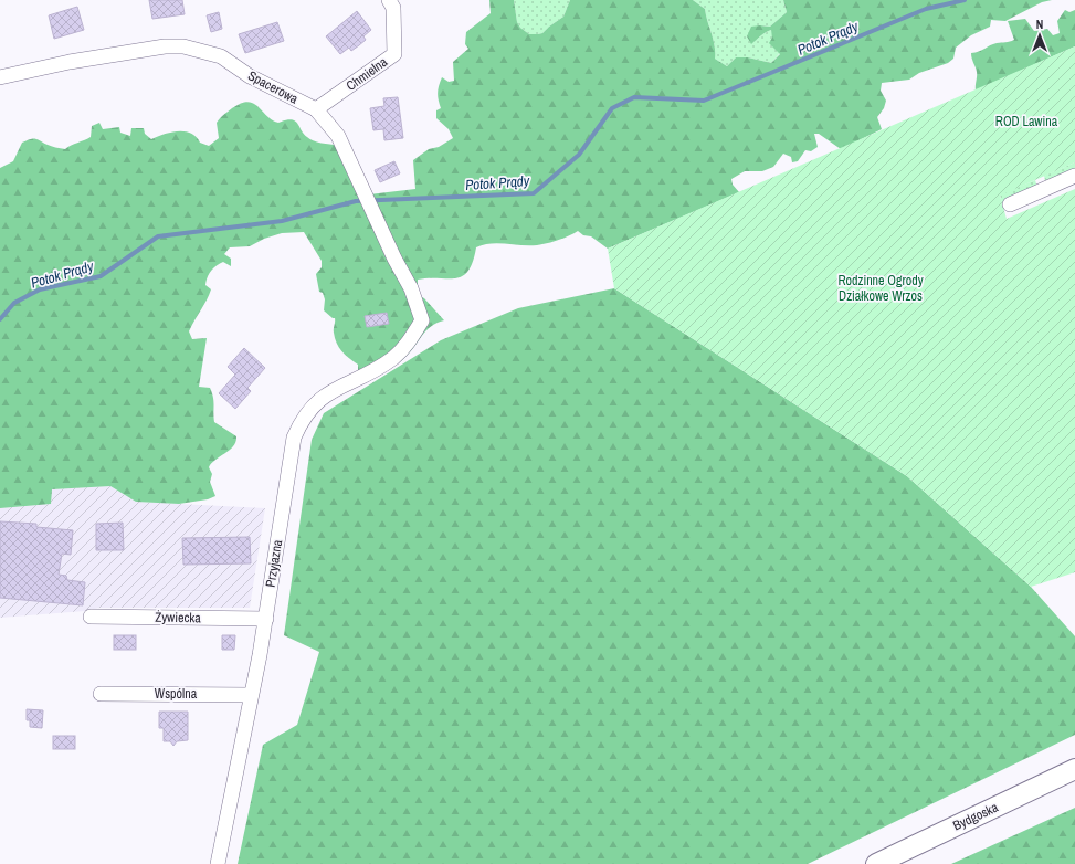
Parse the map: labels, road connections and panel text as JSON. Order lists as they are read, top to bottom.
{
  "streets": {
    "main road": ["Bydgoska"],
    "street": [
      "Chmielna",
      "Spacerowa",
      "Przyjazna",
      "Żywiecka",
      "Wspólna"
    ]
  },
  "crossings": [
    ["Chmielna", "Spacerowa"],
    ["Spacerowa", "Przyjazna"],
    ["Przyjazna", "Żywiecka"],
    ["Przyjazna", "Wspólna"]
  ],
  "water": ["Potok Prądy"],
  "parks": ["ROD Lawina", "Rodzinne Ogrody Działkowe Wrzos"],
  "north": "top"
}
